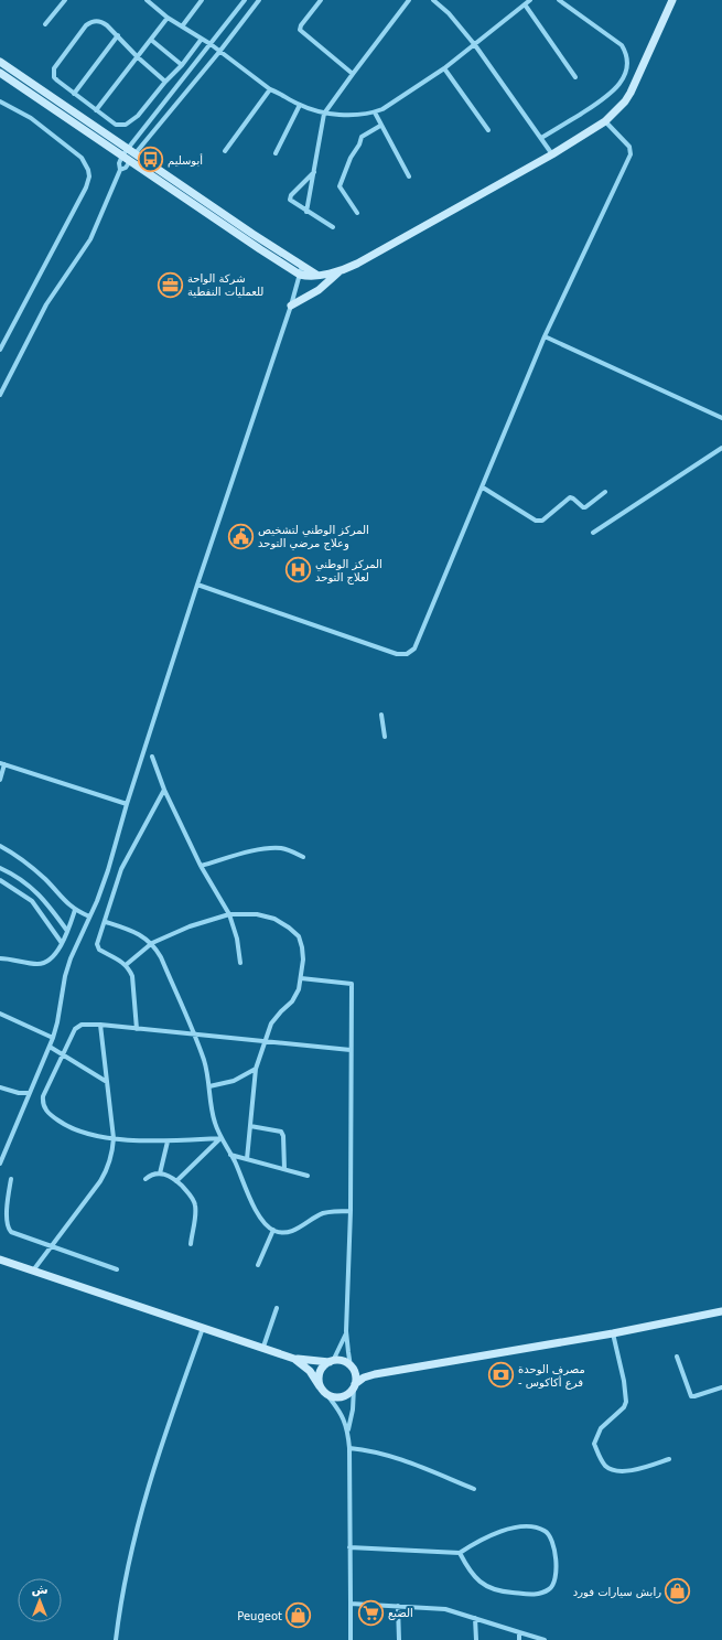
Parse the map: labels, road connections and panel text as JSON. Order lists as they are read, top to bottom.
{
  "places": {
    "bus stop": ["أبوسليم"],
    "office": ["شركة الواحة للعمليات النفطية"],
    "public building": ["المركز الوطني لتشخيص وعلاج مرضي التوحد"],
    "hospital": ["المركز الوطني لعلاج التوحد"],
    "bank": ["مصرف الوحدة - فرع أكاكوس"],
    "shop": ["رابش سيارات فورد", "Peugeot"],
    "supermarket": ["الضبع"]
  },
  "north": "top"
}
